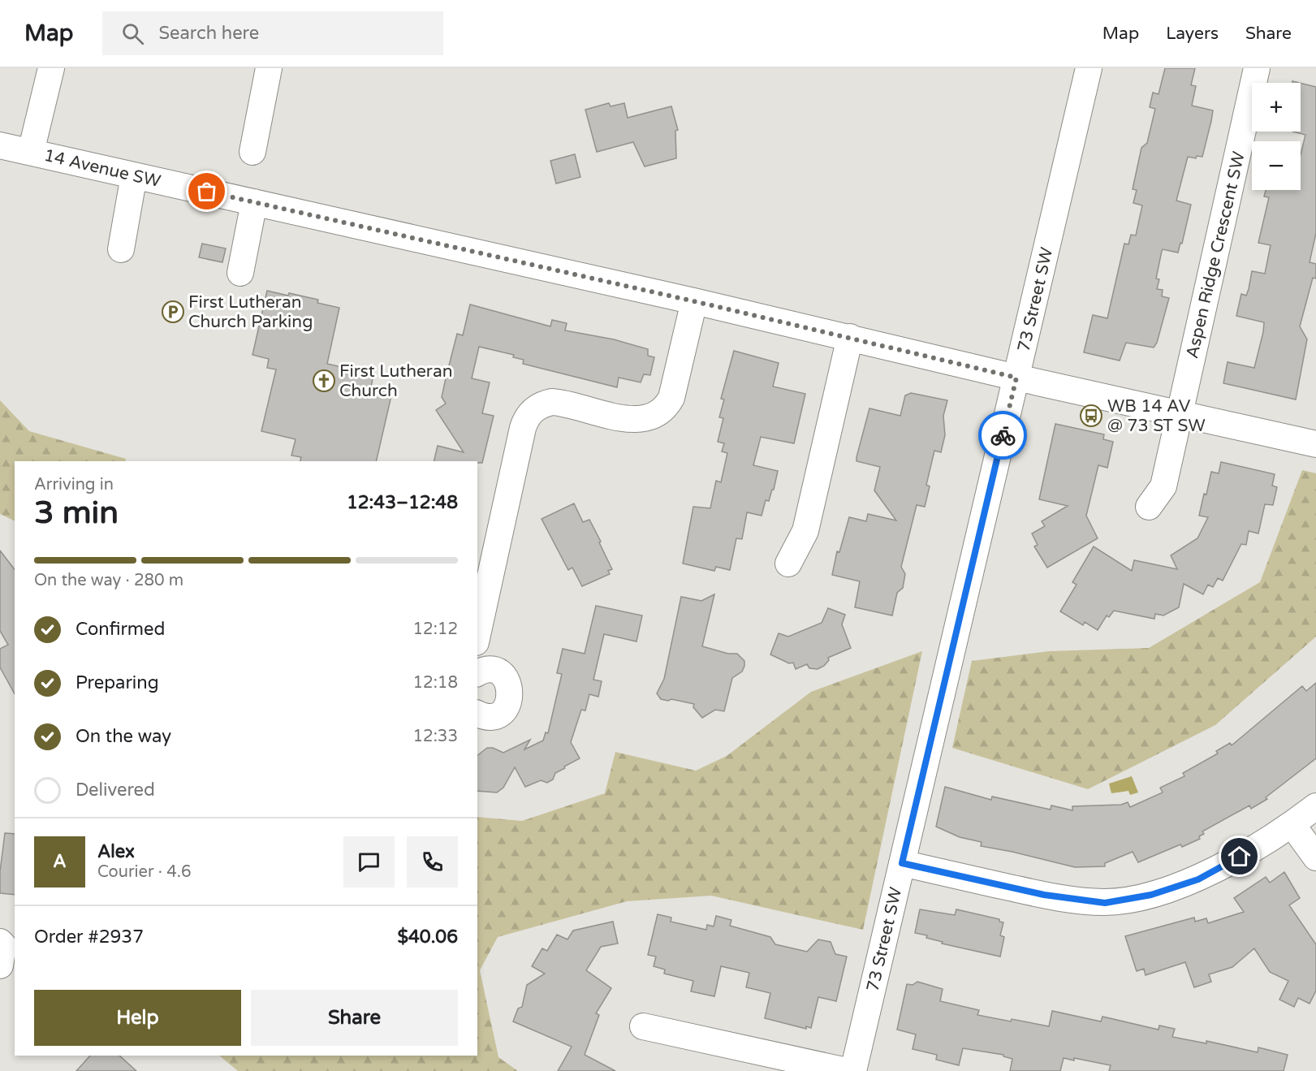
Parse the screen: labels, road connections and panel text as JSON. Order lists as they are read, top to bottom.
{
  "streets": {
    "street": ["14 Avenue SW", "Aspen Ridge Crescent SW", "73 Street SW"]
  },
  "crossings": [
    ["14 Avenue SW", "Aspen Ridge Crescent SW"],
    ["14 Avenue SW", "73 Street SW"]
  ],
  "places": {
    "parking": ["First Lutheran Church Parking"],
    "church": ["First Lutheran Church"],
    "bus stop": ["WB 14 AV @ 73 ST SW"]
  },
  "page": {
    "header": "Map",
    "search": "Search here",
    "nav": ["Map", "Layers", "Share"],
    "map_buttons": ["+", "−"],
    "heading": ["3 min", "Arriving in", "12:43–12:48"],
    "panel": [
      "Alex",
      "Courier · 4.6",
      "Order #2937",
      "$40.06"
    ],
    "bar": "On the way · 280 m",
    "list": [
      ["Confirmed", "12:12"],
      ["Preparing", "12:18"],
      ["On the way", "12:33"],
      "Delivered"
    ],
    "round": "A",
    "buttons": ["Help", "Share"]
  }
}
